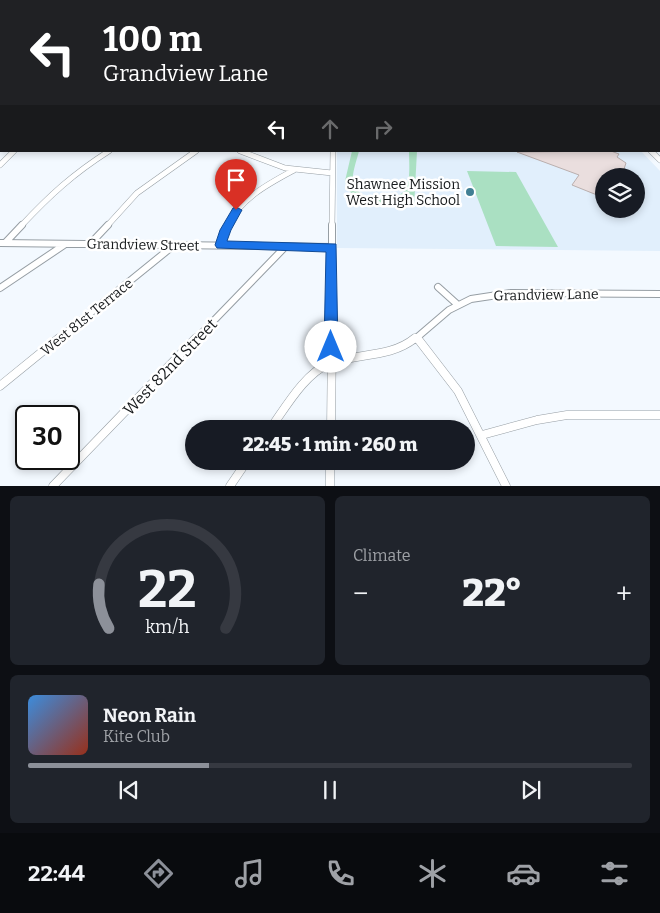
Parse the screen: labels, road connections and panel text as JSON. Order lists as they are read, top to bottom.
{
  "streets": {
    "street": [
      "Grandview Street",
      "Grandview Lane",
      "West 81st Terrace",
      "West 82nd Street"
    ]
  },
  "crossings": [
    ["Grandview Street", "West 81st Terrace"],
    ["Grandview Street", "West 82nd Street"]
  ],
  "places": ["Shawnee Mission West High School"],
  "page": {
    "turn": ["100 m", "Grandview Lane"],
    "limit": "30",
    "trip": "22:45 · 1 min · 260 m",
    "tile": "Climate",
    "heat": ["−", "22°", "+"],
    "song": ["Neon Rain", "Kite Club"],
    "tabs": "22:44",
    "gauge": ["22", "km/h"]
  }
}
